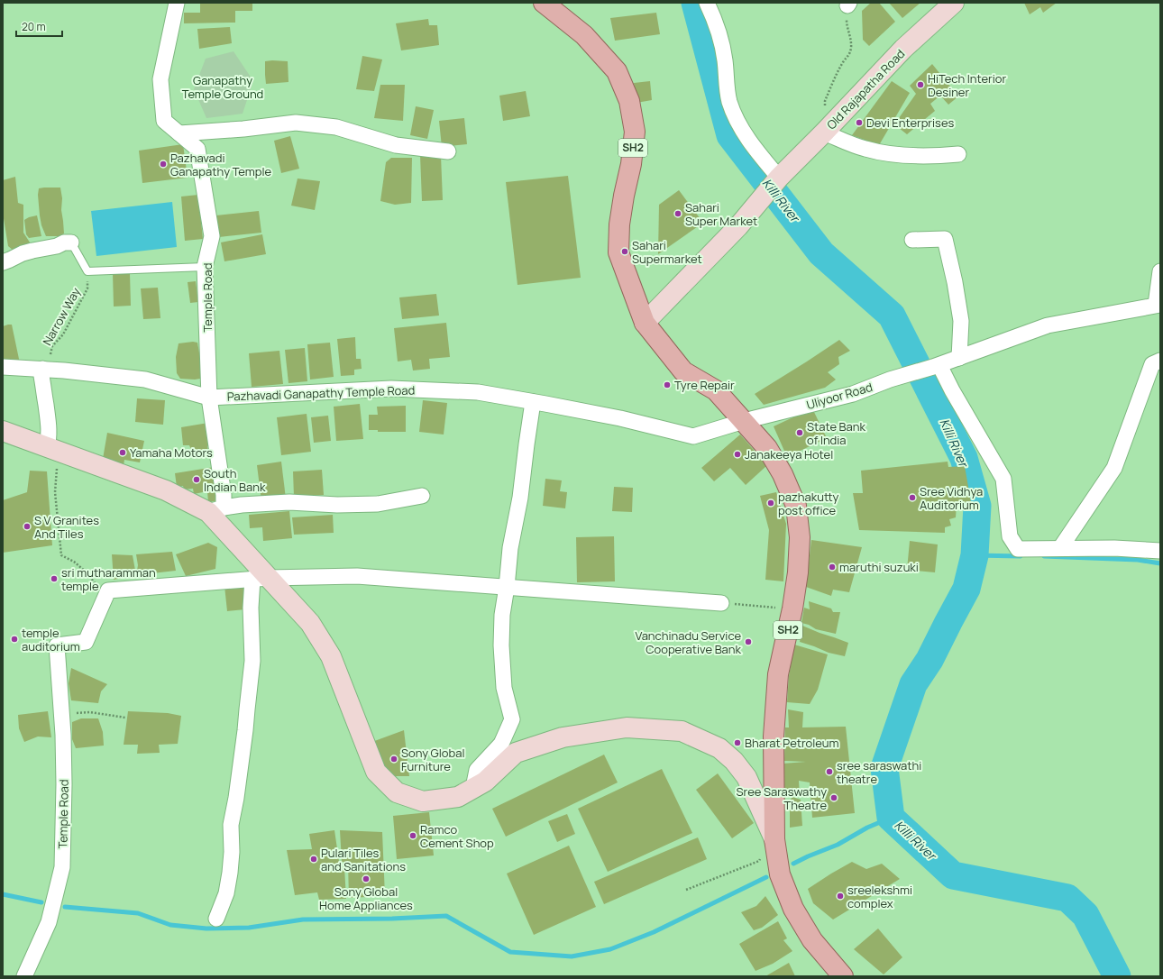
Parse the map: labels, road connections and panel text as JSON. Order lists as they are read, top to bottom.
{
  "streets": {
    "main road": ["Old Rajapatha Road", "SH2"],
    "street": ["Temple Road", "Pazhavadi Ganapathy Temple Road", "Uliyoor Road"],
    "path": ["Narrow Way"]
  },
  "crossings": [
    ["Old Rajapatha Road", "SH2"],
    ["SH2", "Pazhavadi Ganapathy Temple Road"],
    ["SH2", "Uliyoor Road"],
    ["Temple Road", "Pazhavadi Ganapathy Temple Road"],
    ["Narrow Way", "Pazhavadi Ganapathy Temple Road"],
    ["Pazhavadi Ganapathy Temple Road", "Uliyoor Road"]
  ],
  "water": ["Killi River"],
  "parks": ["Ganapathy Temple Ground"],
  "places": [
    "HiTech Interior Desiner",
    "Devi Enterprises",
    "Pazhavadi Ganapathy Temple",
    "Sahari Super Market",
    "Sahari Supermarket",
    "Tyre Repair",
    "State Bank of India",
    "Yamaha Motors",
    "Janakeeya Hotel",
    "South Indian Bank",
    "Sree Vidhya Auditorium",
    "pazhakutty post office",
    "S V Granites And Tiles",
    "maruthi suzuki",
    "sri mutharamman temple",
    "temple auditorium",
    "Vanchinadu Service Cooperative Bank",
    "Bharat Petroleum",
    "Sony Global Furniture",
    "sree saraswathi theatre",
    "Sree Saraswathy Theatre",
    "Ramco Cement Shop",
    "Pulari Tiles and Sanitations",
    "Sony Global Home Appliances",
    "sreelekshmi complex"
  ],
  "scale_bar": "20 m"
}
